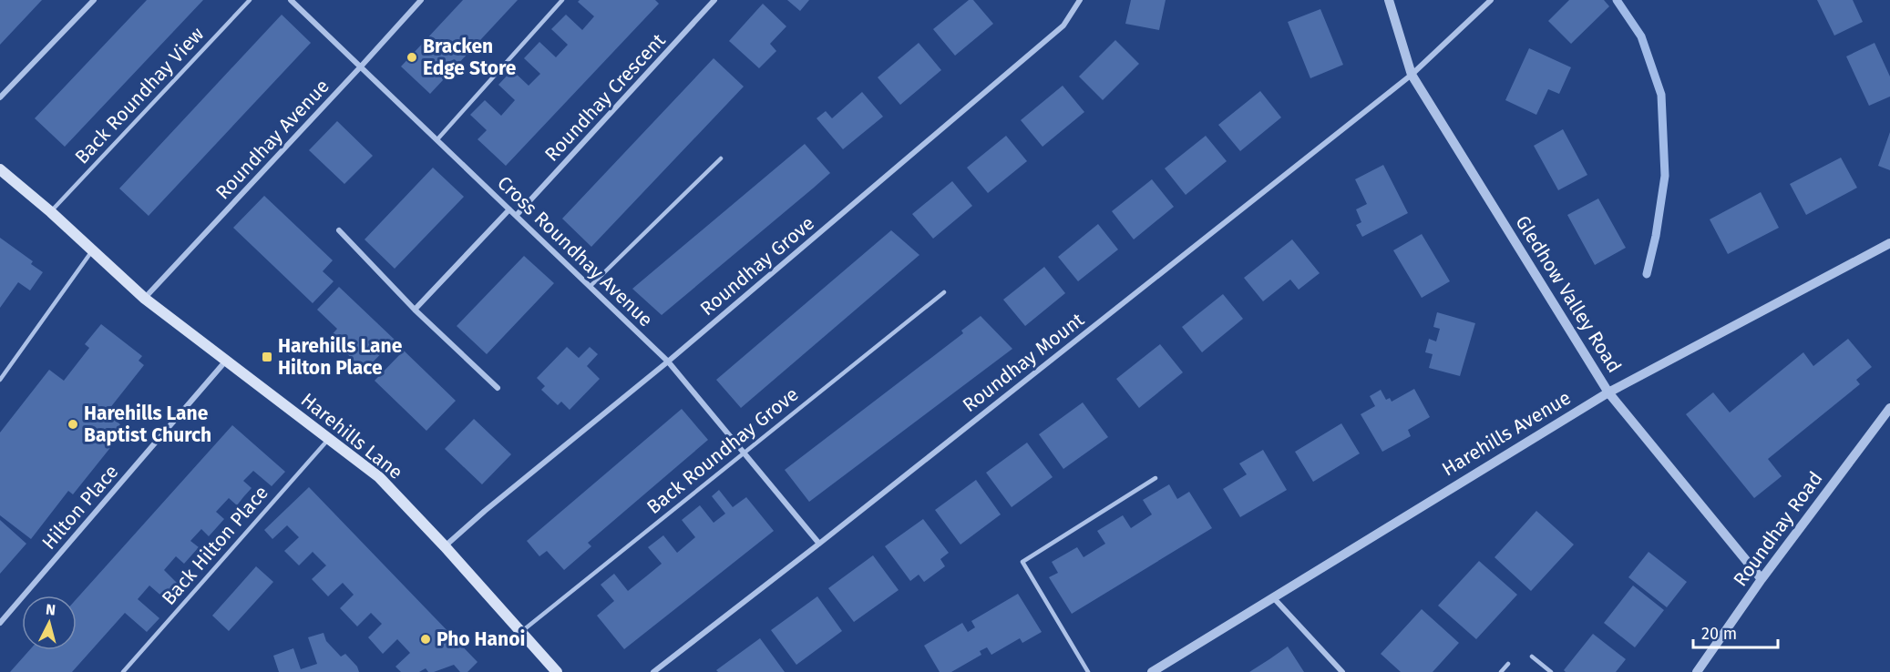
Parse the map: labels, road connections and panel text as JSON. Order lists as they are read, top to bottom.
{
  "streets": {
    "main road": ["Harehills Lane"],
    "street": [
      "Roundhay Crescent",
      "Roundhay Avenue",
      "Cross Roundhay Avenue",
      "Roundhay Grove",
      "Gledhow Valley Road",
      "Roundhay Mount",
      "Harehills Avenue",
      "Hilton Place",
      "Roundhay Road"
    ],
    "lane": ["Back Roundhay View", "Back Roundhay Grove", "Back Hilton Place"]
  },
  "crossings": [
    ["Back Roundhay View", "Harehills Lane"],
    ["Roundhay Crescent", "Cross Roundhay Avenue"],
    ["Roundhay Avenue", "Cross Roundhay Avenue"],
    ["Roundhay Avenue", "Harehills Lane"],
    ["Cross Roundhay Avenue", "Roundhay Grove"],
    ["Cross Roundhay Avenue", "Roundhay Mount"],
    ["Cross Roundhay Avenue", "Back Roundhay Grove"],
    ["Roundhay Grove", "Harehills Lane"],
    ["Gledhow Valley Road", "Roundhay Mount"],
    ["Gledhow Valley Road", "Harehills Avenue"],
    ["Gledhow Valley Road", "Roundhay Road"],
    ["Harehills Lane", "Back Roundhay Grove"],
    ["Harehills Lane", "Hilton Place"],
    ["Harehills Lane", "Back Hilton Place"]
  ],
  "places": {
    "other": ["Bracken Edge Store", "Harehills Lane Baptist Church", "Pho Hanoi"],
    "transit": ["Harehills Lane Hilton Place"]
  },
  "scale_bar": "20 m",
  "north": "top"
}
